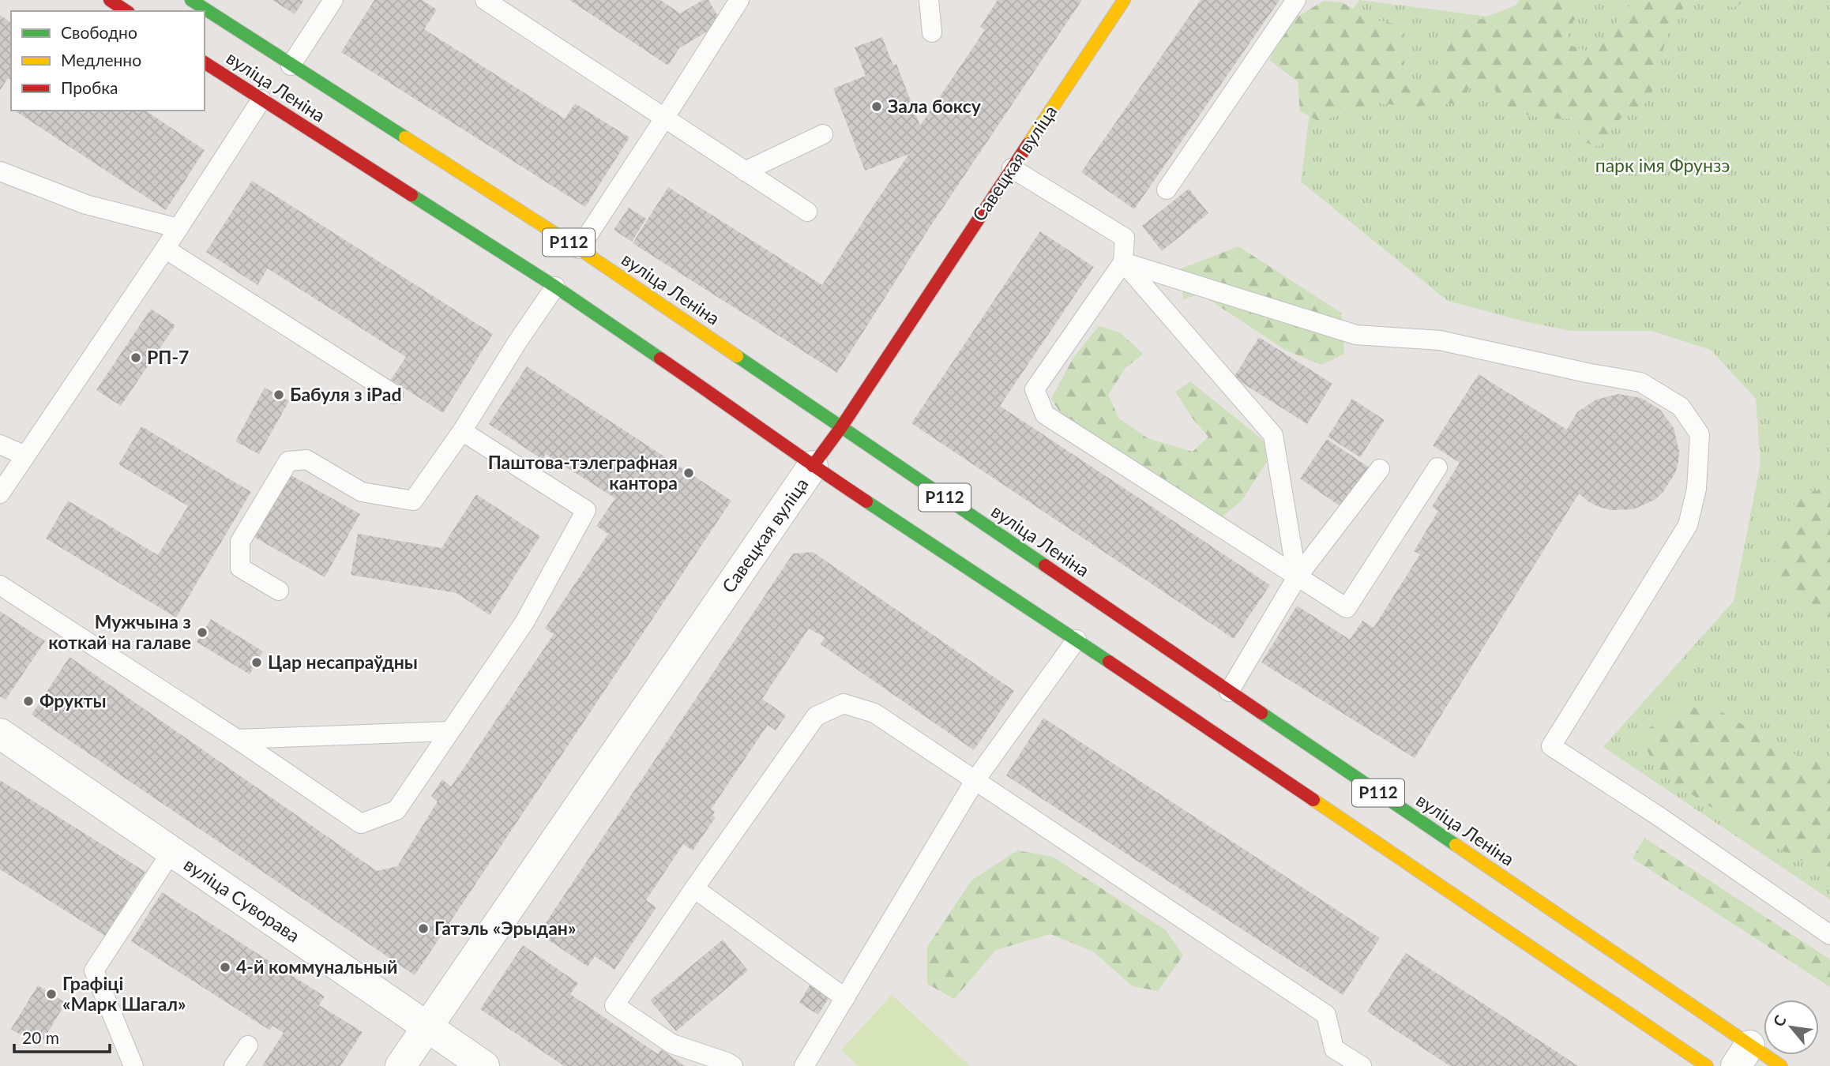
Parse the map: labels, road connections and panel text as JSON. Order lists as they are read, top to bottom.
{
  "streets": {
    "main road": ["вуліца Леніна", "Савецкая вуліца", "Р112"],
    "street": ["вуліца Суворава"]
  },
  "crossings": [
    ["вуліца Леніна", "Савецкая вуліца"],
    ["Савецкая вуліца", "вуліца Суворава"]
  ],
  "parks": ["парк імя Фрунзэ"],
  "places": [
    "Зала боксу",
    "РП-7",
    "Бабуля з iPad",
    "Паштова-тэлеграфная кантора",
    "Мужчына з коткай на галаве",
    "Цар несапраўдны",
    "Фрукты",
    "Гатэль «Эрыдан»",
    "4-й коммунальный",
    "Графіці «Марк Шагал»"
  ],
  "legend": ["Свободно", "Медленно", "Пробка"],
  "scale_bar": "20 m",
  "north": "top left"
}
